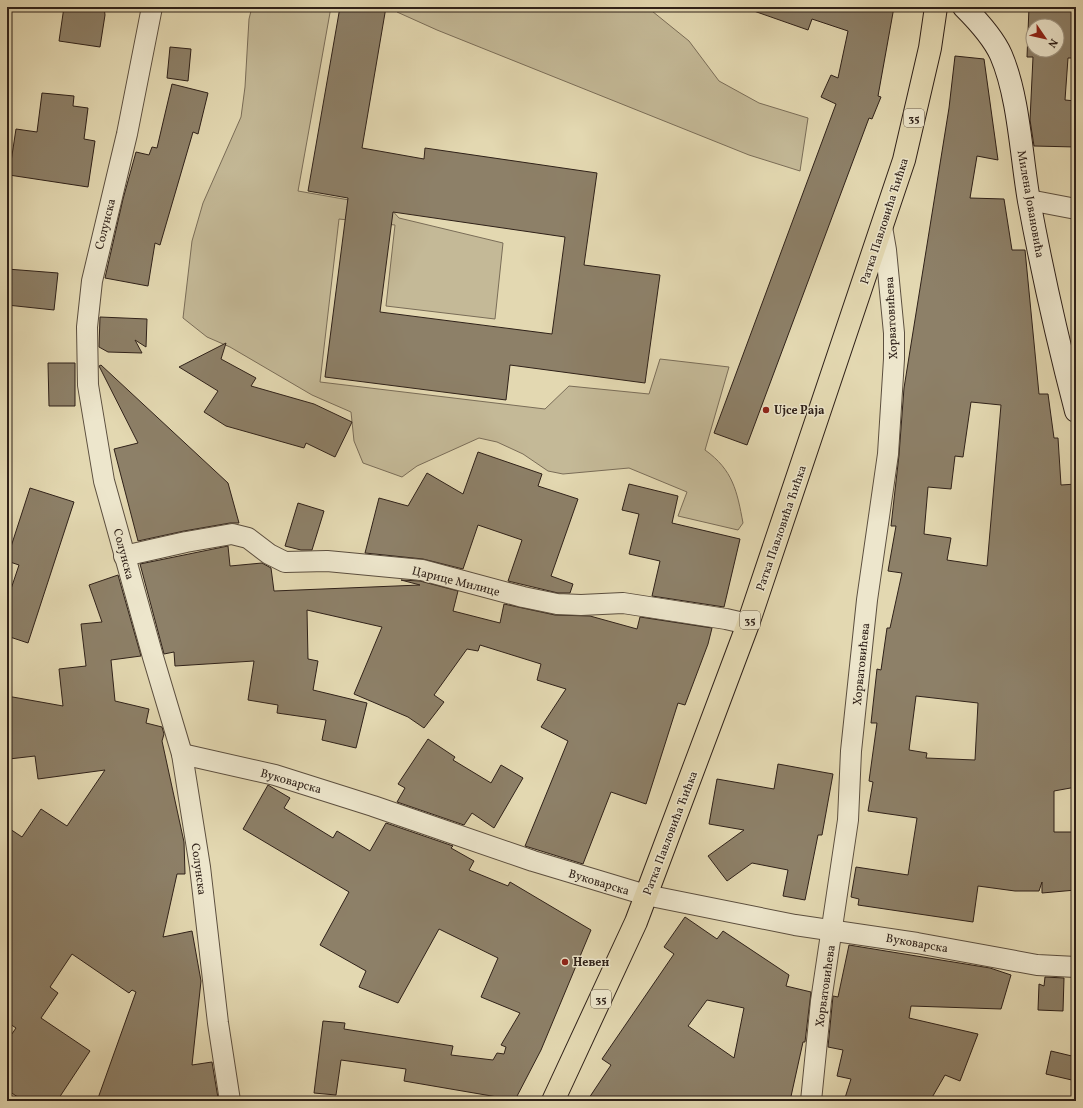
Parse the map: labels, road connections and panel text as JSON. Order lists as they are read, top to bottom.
{
  "streets": {
    "main road": ["35", "Милена Јовановића", "Ратка Павловића Ћићка"],
    "street": [
      "Солунска",
      "Хорватовићева",
      "Царице Милице",
      "Вуковарска"
    ]
  },
  "crossings": [
    ["Ратка Павловића Ћићка", "Хорватовићева"],
    ["Ратка Павловића Ћићка", "Царице Милице"],
    ["Ратка Павловића Ћићка", "Вуковарска"],
    ["Солунска", "Царице Милице"],
    ["Солунска", "Вуковарска"],
    ["Хорватовићева", "Вуковарска"]
  ],
  "places": ["Ujce Paja", "Невен"],
  "north": "bottom right"
}
